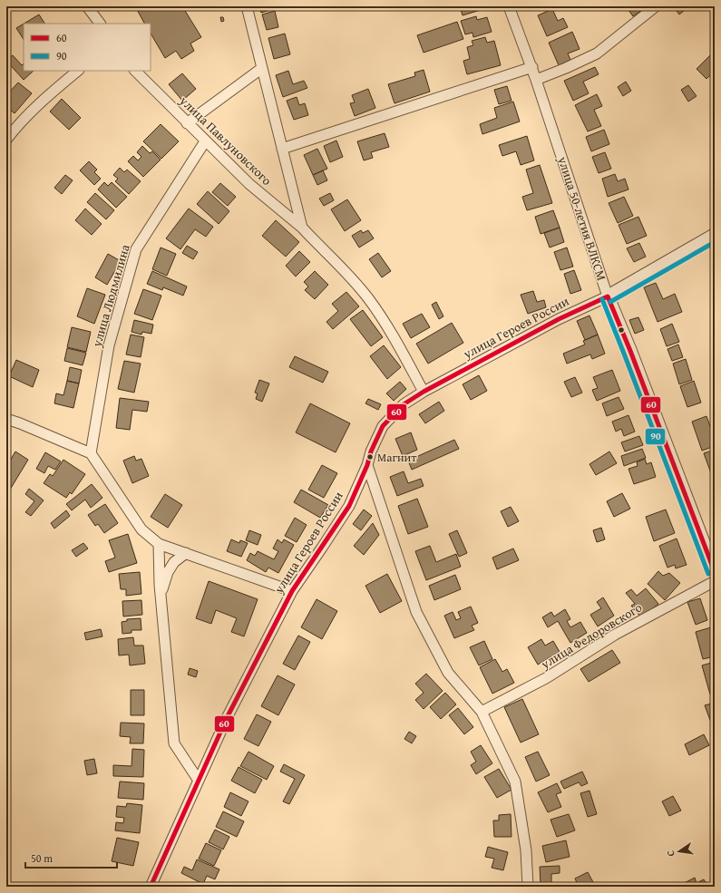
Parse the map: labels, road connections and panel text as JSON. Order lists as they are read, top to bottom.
{
  "streets": {
    "street": [
      "улица Павлуновского",
      "улица 50-летия ВЛКСМ",
      "улица Людмилина",
      "улица Героев России",
      "улица Федоровского"
    ]
  },
  "crossings": [
    ["улица Павлуновского", "улица Людмилина"],
    ["улица Павлуновского", "улица Героев России"],
    ["улица 50-летия ВЛКСМ", "улица Героев России"]
  ],
  "places": ["Магнит"],
  "lines": ["transit line 90", "transit line 60"],
  "legend": ["60", "90"],
  "scale_bar": "50 m",
  "north": "left"
}
